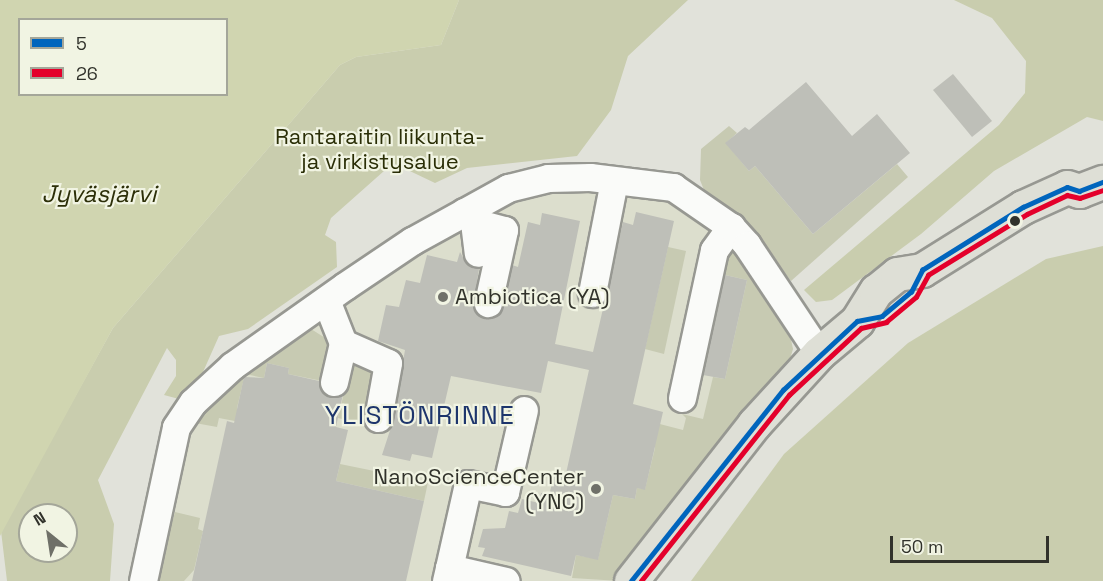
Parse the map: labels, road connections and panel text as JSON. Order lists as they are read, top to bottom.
{
  "districts": ["YLISTÖNRINNE"],
  "water": ["Jyväsjärvi"],
  "parks": ["Rantaraitin liikunta- ja virkistysalue"],
  "places": ["Ambiotica (YA)", "NanoScienceCenter (YNC)"],
  "lines": ["transit line 5", "transit line 26"],
  "legend": ["5", "26"],
  "scale_bar": "50 m",
  "north": "top left"
}
